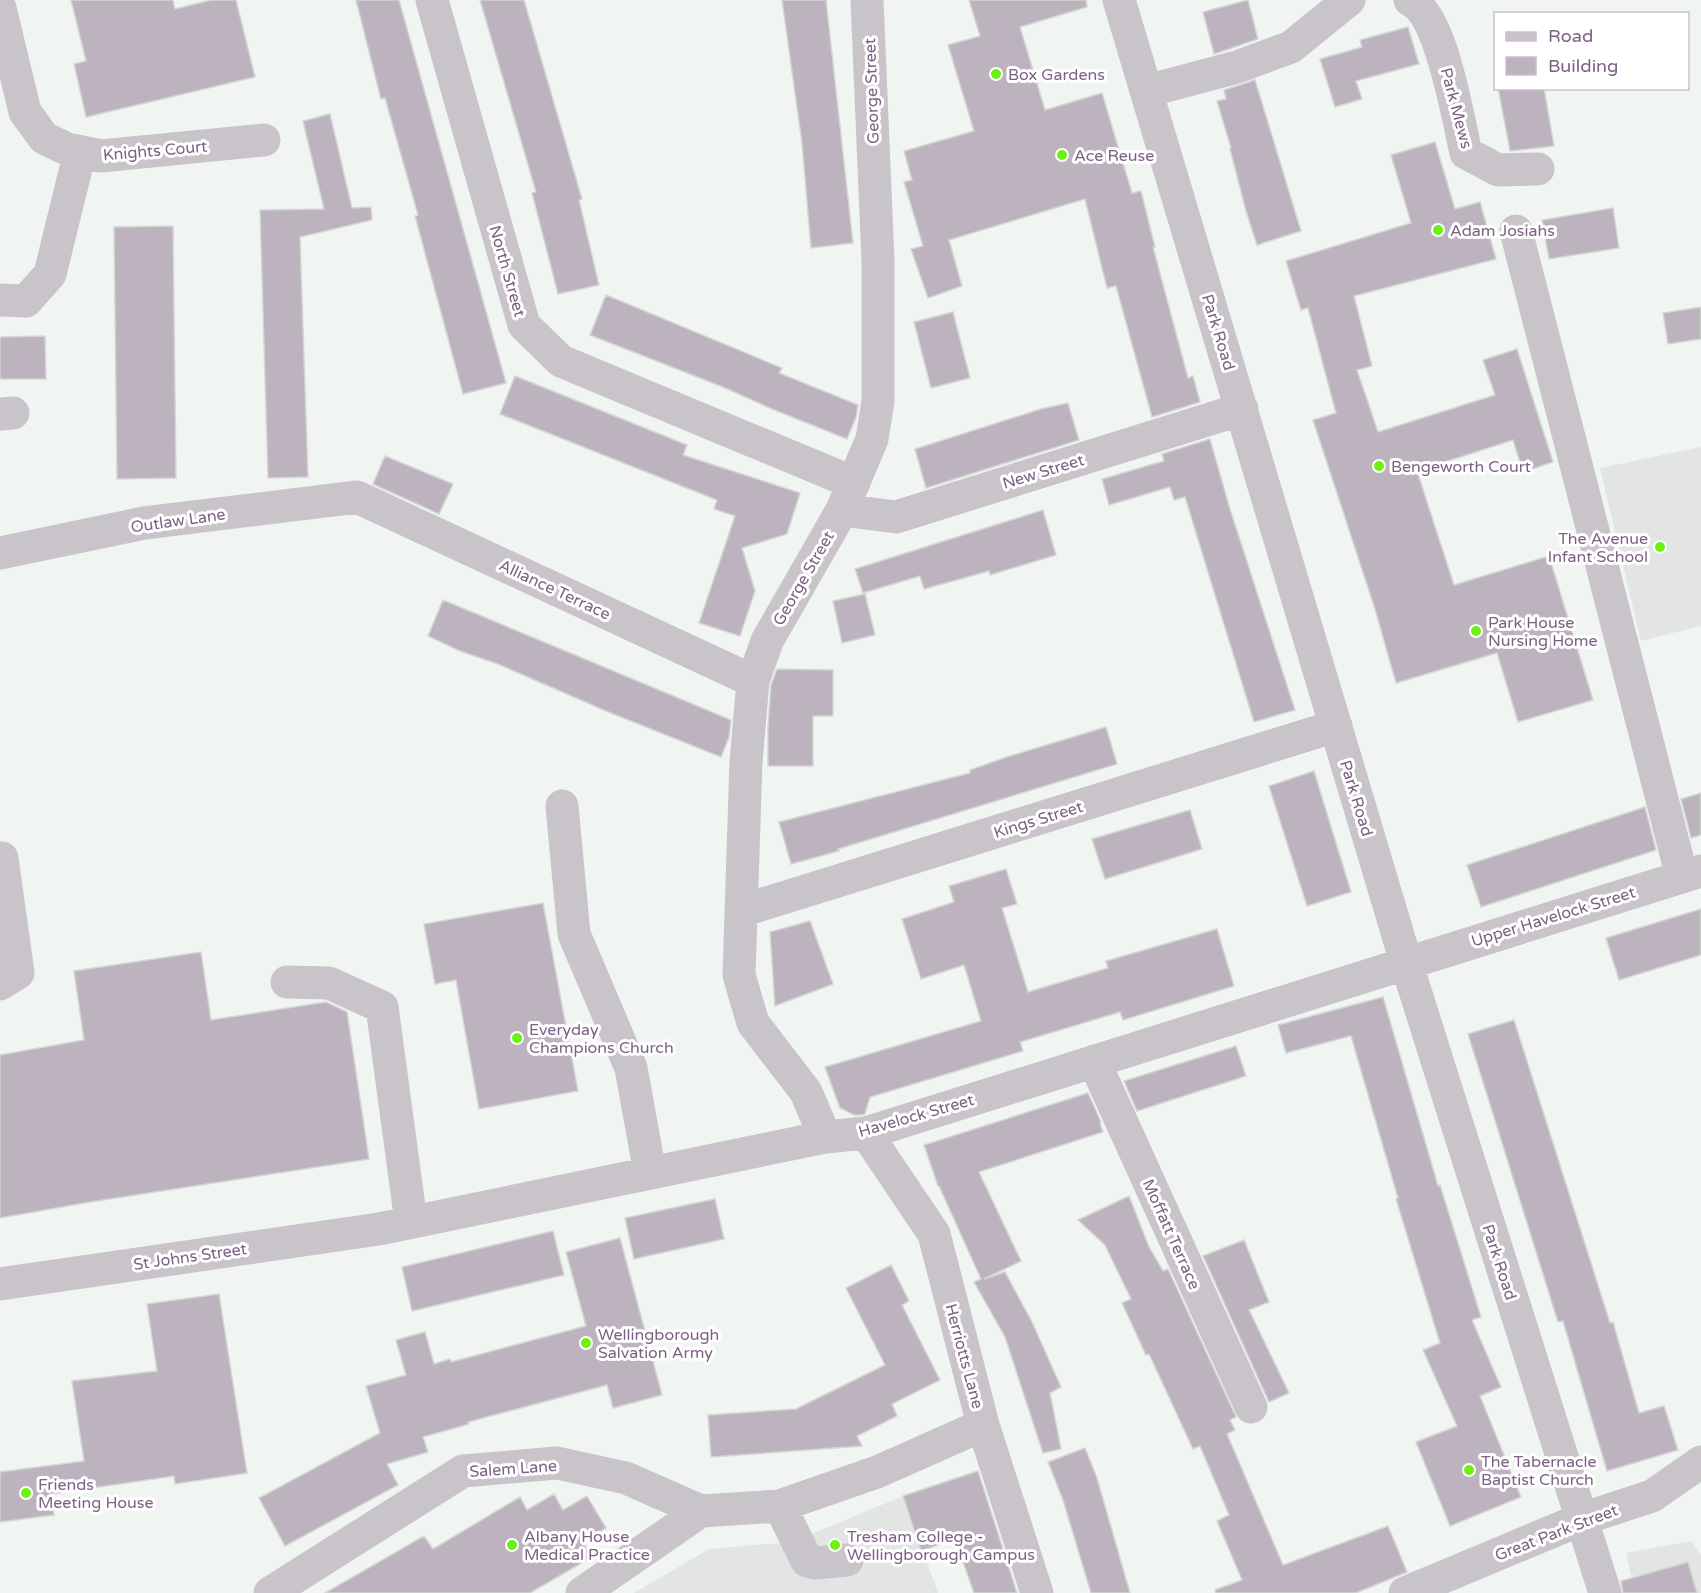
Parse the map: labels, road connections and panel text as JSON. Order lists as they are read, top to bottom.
{
  "streets": {
    "street": [
      "George Street",
      "Park Mews",
      "Knights Court",
      "North Street",
      "Park Road",
      "New Street",
      "Outlaw Lane",
      "Alliance Terrace",
      "Kings Street",
      "Upper Havelock Street",
      "Havelock Street",
      "Moffatt Terrace",
      "St Johns Street",
      "Herriotts Lane",
      "Salem Lane",
      "Great Park Street"
    ]
  },
  "crossings": [
    ["George Street", "North Street"],
    ["George Street", "New Street"],
    ["George Street", "Alliance Terrace"],
    ["George Street", "Kings Street"],
    ["George Street", "Havelock Street"],
    ["North Street", "New Street"],
    ["Park Road", "New Street"],
    ["Park Road", "Kings Street"],
    ["Park Road", "Upper Havelock Street"],
    ["Park Road", "Havelock Street"],
    ["Park Road", "Great Park Street"],
    ["Outlaw Lane", "Alliance Terrace"],
    ["Upper Havelock Street", "Havelock Street"],
    ["Havelock Street", "Moffatt Terrace"],
    ["Havelock Street", "St Johns Street"],
    ["Havelock Street", "Herriotts Lane"],
    ["Herriotts Lane", "Salem Lane"]
  ],
  "places": [
    "Box Gardens",
    "Ace Reuse",
    "Adam Josiahs",
    "Bengeworth Court",
    "The Avenue Infant School",
    "Park House Nursing Home",
    "Everyday Champions Church",
    "Wellingborough Salvation Army",
    "The Tabernacle Baptist Church",
    "Friends Meeting House",
    "Albany House Medical Practice",
    "Tresham College - Wellingborough Campus"
  ],
  "legend": ["Road", "Building"]
}
